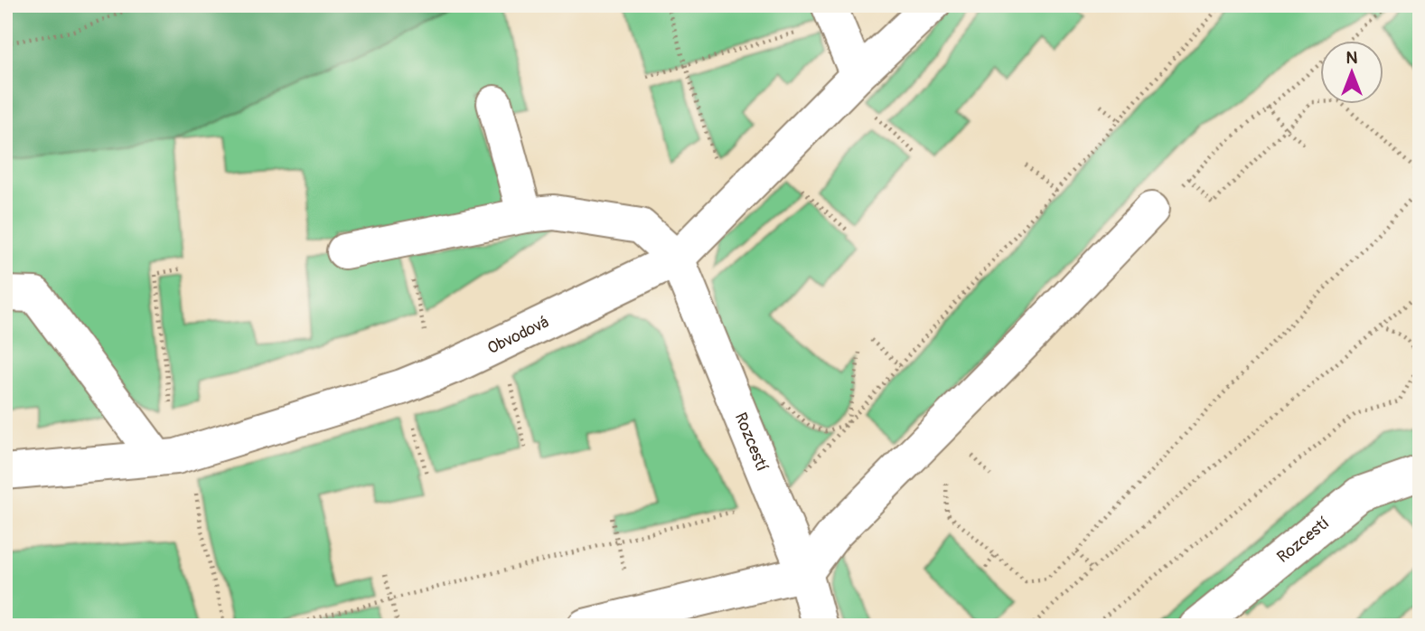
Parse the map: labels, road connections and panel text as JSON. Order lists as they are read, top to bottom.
{
  "streets": {
    "street": ["Obvodová", "Rozcestí"]
  },
  "crossings": [
    ["Obvodová", "Rozcestí"]
  ],
  "north": "top"
}
